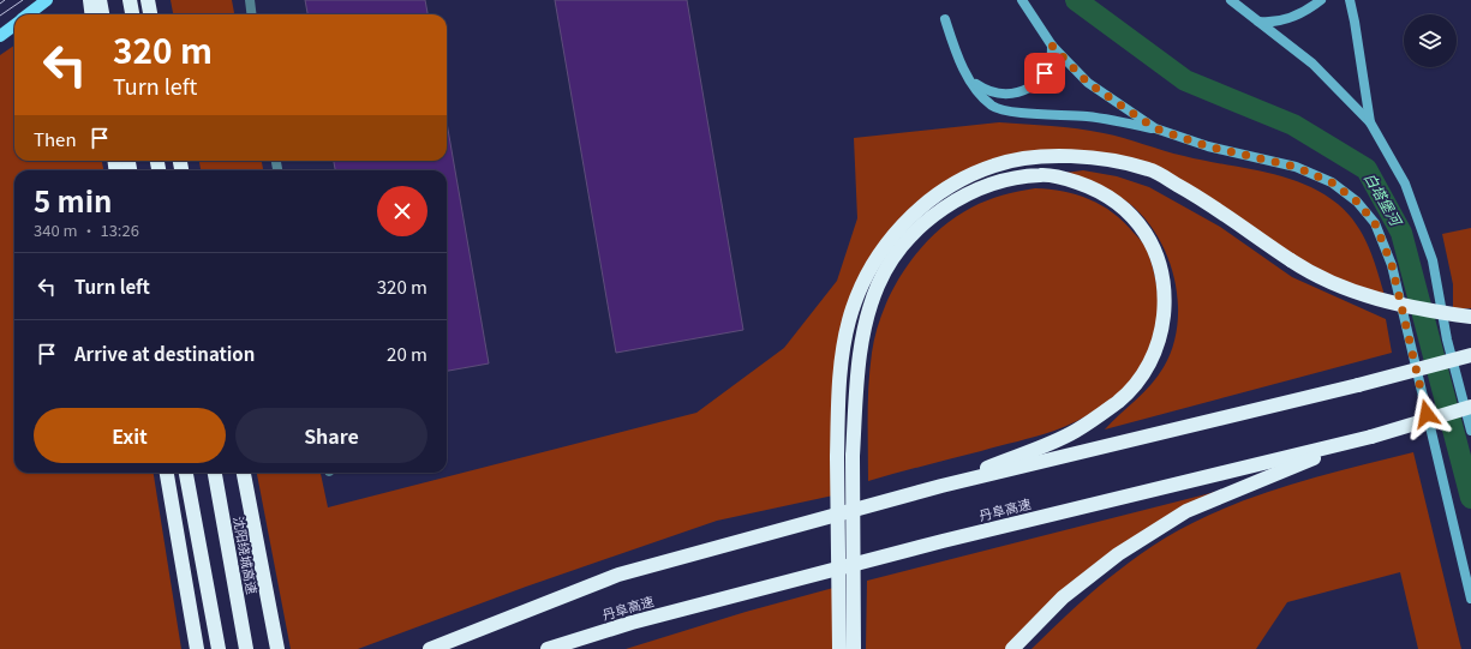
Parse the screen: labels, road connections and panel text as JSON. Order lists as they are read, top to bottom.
{
  "streets": {
    "highway": ["丹阜高速", "沈阳绕城高速"]
  },
  "water": ["白塔堡河"],
  "page": {
    "turn": ["320 m", "Turn left"],
    "then": "Then",
    "heading": ["5 min", "340 m · 13:26"],
    "list": [
      {
        "name": "Turn left",
        "value": "320 m"
      },
      {
        "name": "Arrive at destination",
        "value": "20 m"
      }
    ],
    "buttons": ["Exit", "Share"]
  }
}
